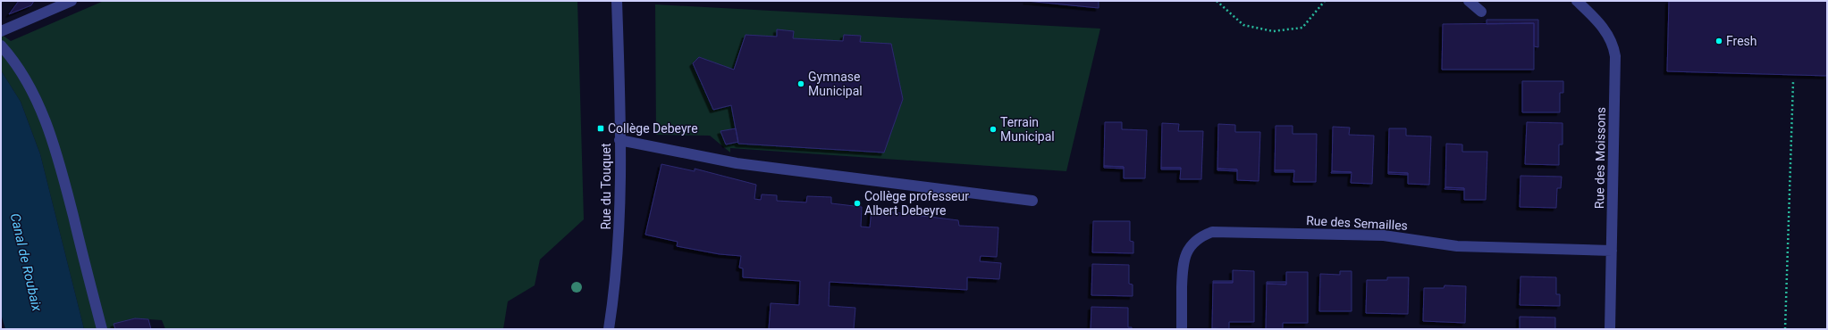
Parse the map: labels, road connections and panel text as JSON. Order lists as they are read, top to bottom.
{
  "streets": {
    "street": ["Rue des Moissons", "Rue du Touquet", "Rue des Semailles"]
  },
  "crossings": [
    ["Rue des Moissons", "Rue des Semailles"]
  ],
  "water": ["Canal de Roubaix"],
  "places": {
    "other": [
      "Fresh",
      "Gymnase Municipal",
      "Terrain Municipal",
      "Collège professeur Albert Debeyre"
    ],
    "transit": ["Collège Debeyre"]
  }
}
